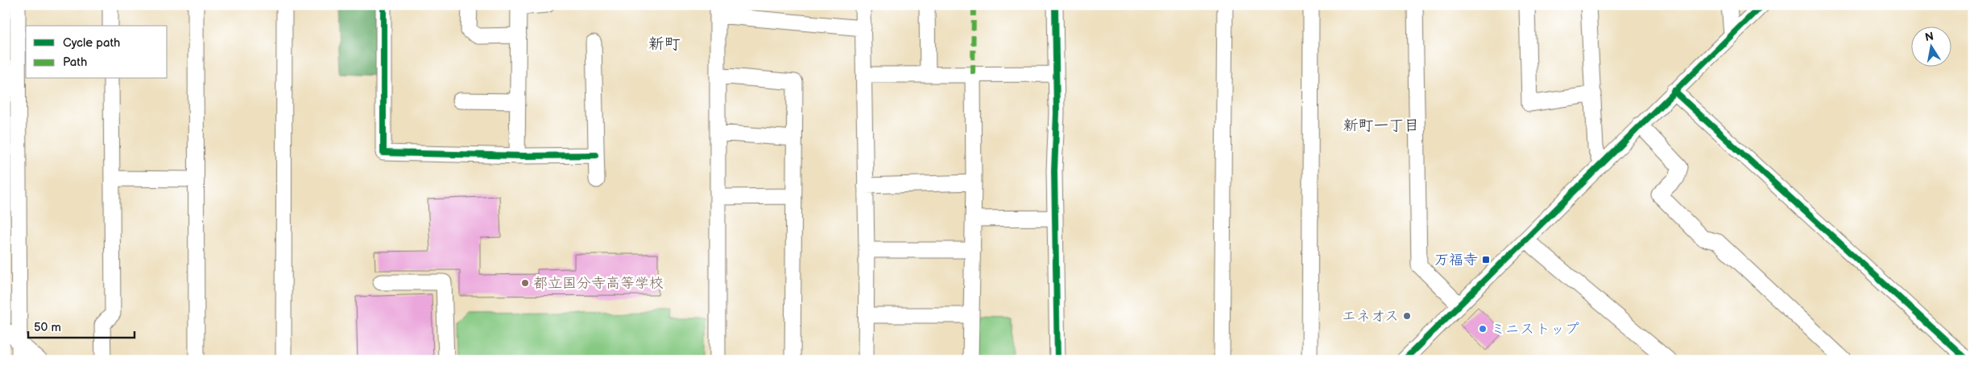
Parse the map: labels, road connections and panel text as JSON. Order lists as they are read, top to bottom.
{
  "districts": ["新町", "新町一丁目"],
  "places": {
    "transit": ["万福寺"],
    "other": ["都立国分寺高等学校", "エネオス", "ミニストップ"]
  },
  "legend": ["Cycle path", "Path"],
  "scale_bar": "50 m",
  "north": "top"
}
